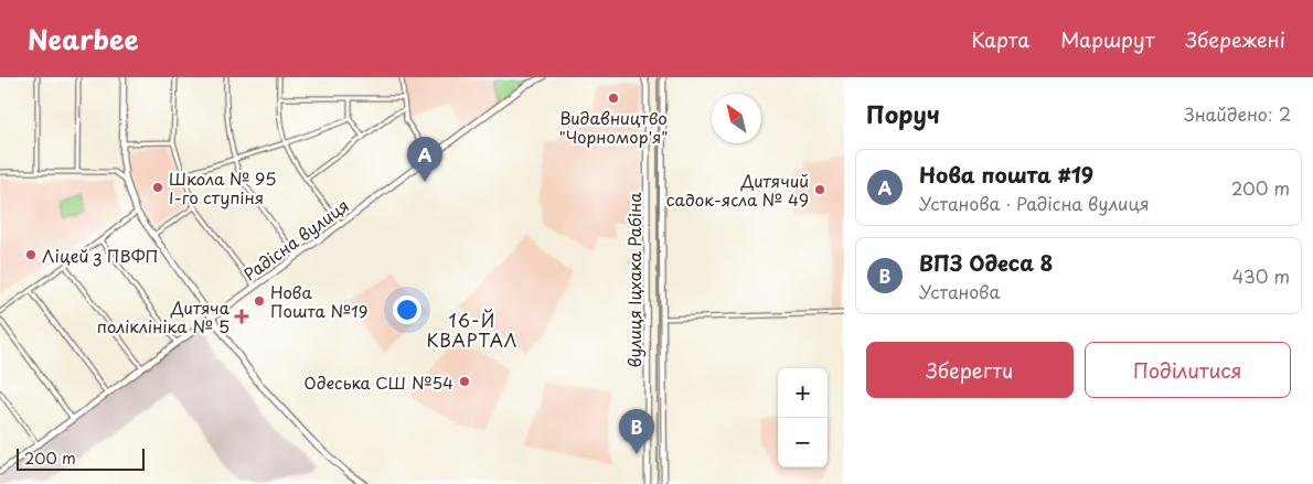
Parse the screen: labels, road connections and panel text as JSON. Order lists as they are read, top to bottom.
{
  "streets": {
    "street": ["Радісна вулиця", "вулиця Іцхака Рабіна"]
  },
  "districts": ["16-Й КВАРТАЛ"],
  "places": {
    "other": [
      "Видавництво \"Чорномор'я\"",
      "Школа № 95 І-го ступіня",
      "Дитячий садок-ясла № 49",
      "Ліцей з ПВФП",
      "Нова Пошта №19",
      "Одеська СШ №54"
    ],
    "health": ["Дитяча поліклініка № 5"]
  },
  "scale_bar": "200 m",
  "north": "top left",
  "page": {
    "header": "Nearbee",
    "nav": ["Карта", "Маршрут", "Збережені"],
    "heading": ["Поруч", "Знайдено: 2"],
    "pins": ["A", "B"],
    "list": [
      {
        "mark": "A",
        "name": "Нова пошта #19",
        "note": "Установа · Радісна вулиця",
        "value": "200 m"
      },
      {
        "mark": "B",
        "name": "ВПЗ Одеса 8",
        "note": "Установа",
        "value": "430 m"
      }
    ],
    "buttons": ["Зберегти", "Поділитися"],
    "map_buttons": ["+", "−"],
    "scale": "200 m"
  }
}
